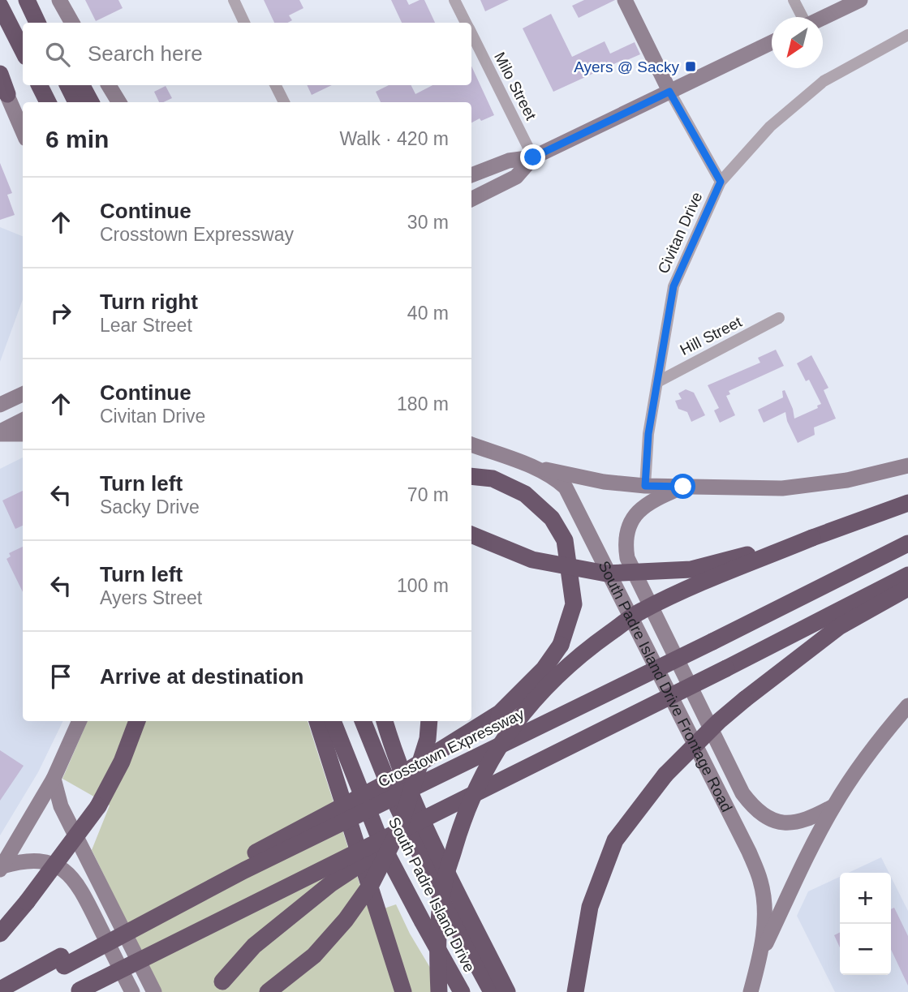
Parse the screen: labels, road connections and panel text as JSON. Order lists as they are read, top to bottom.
{
  "streets": {
    "highway": ["Crosstown Expressway", "South Padre Island Drive"],
    "main road": ["South Padre Island Drive Frontage Road"],
    "street": ["Milo Street", "Civitan Drive", "Hill Street"]
  },
  "crossings": [
    ["Civitan Drive", "Hill Street"]
  ],
  "places": {
    "transit": ["Ayers @ Sacky"]
  },
  "north": "bottom left",
  "page": {
    "search": "Search here",
    "heading": ["6 min", "Walk · 420 m"],
    "list": [
      ["Continue", "Crosstown Expressway", "30 m"],
      ["Turn right", "Lear Street", "40 m"],
      ["Continue", "Civitan Drive", "180 m"],
      ["Turn left", "Sacky Drive", "70 m"],
      ["Turn left", "Ayers Street", "100 m"],
      "Arrive at destination"
    ],
    "map_buttons": ["+", "−"]
  }
}
